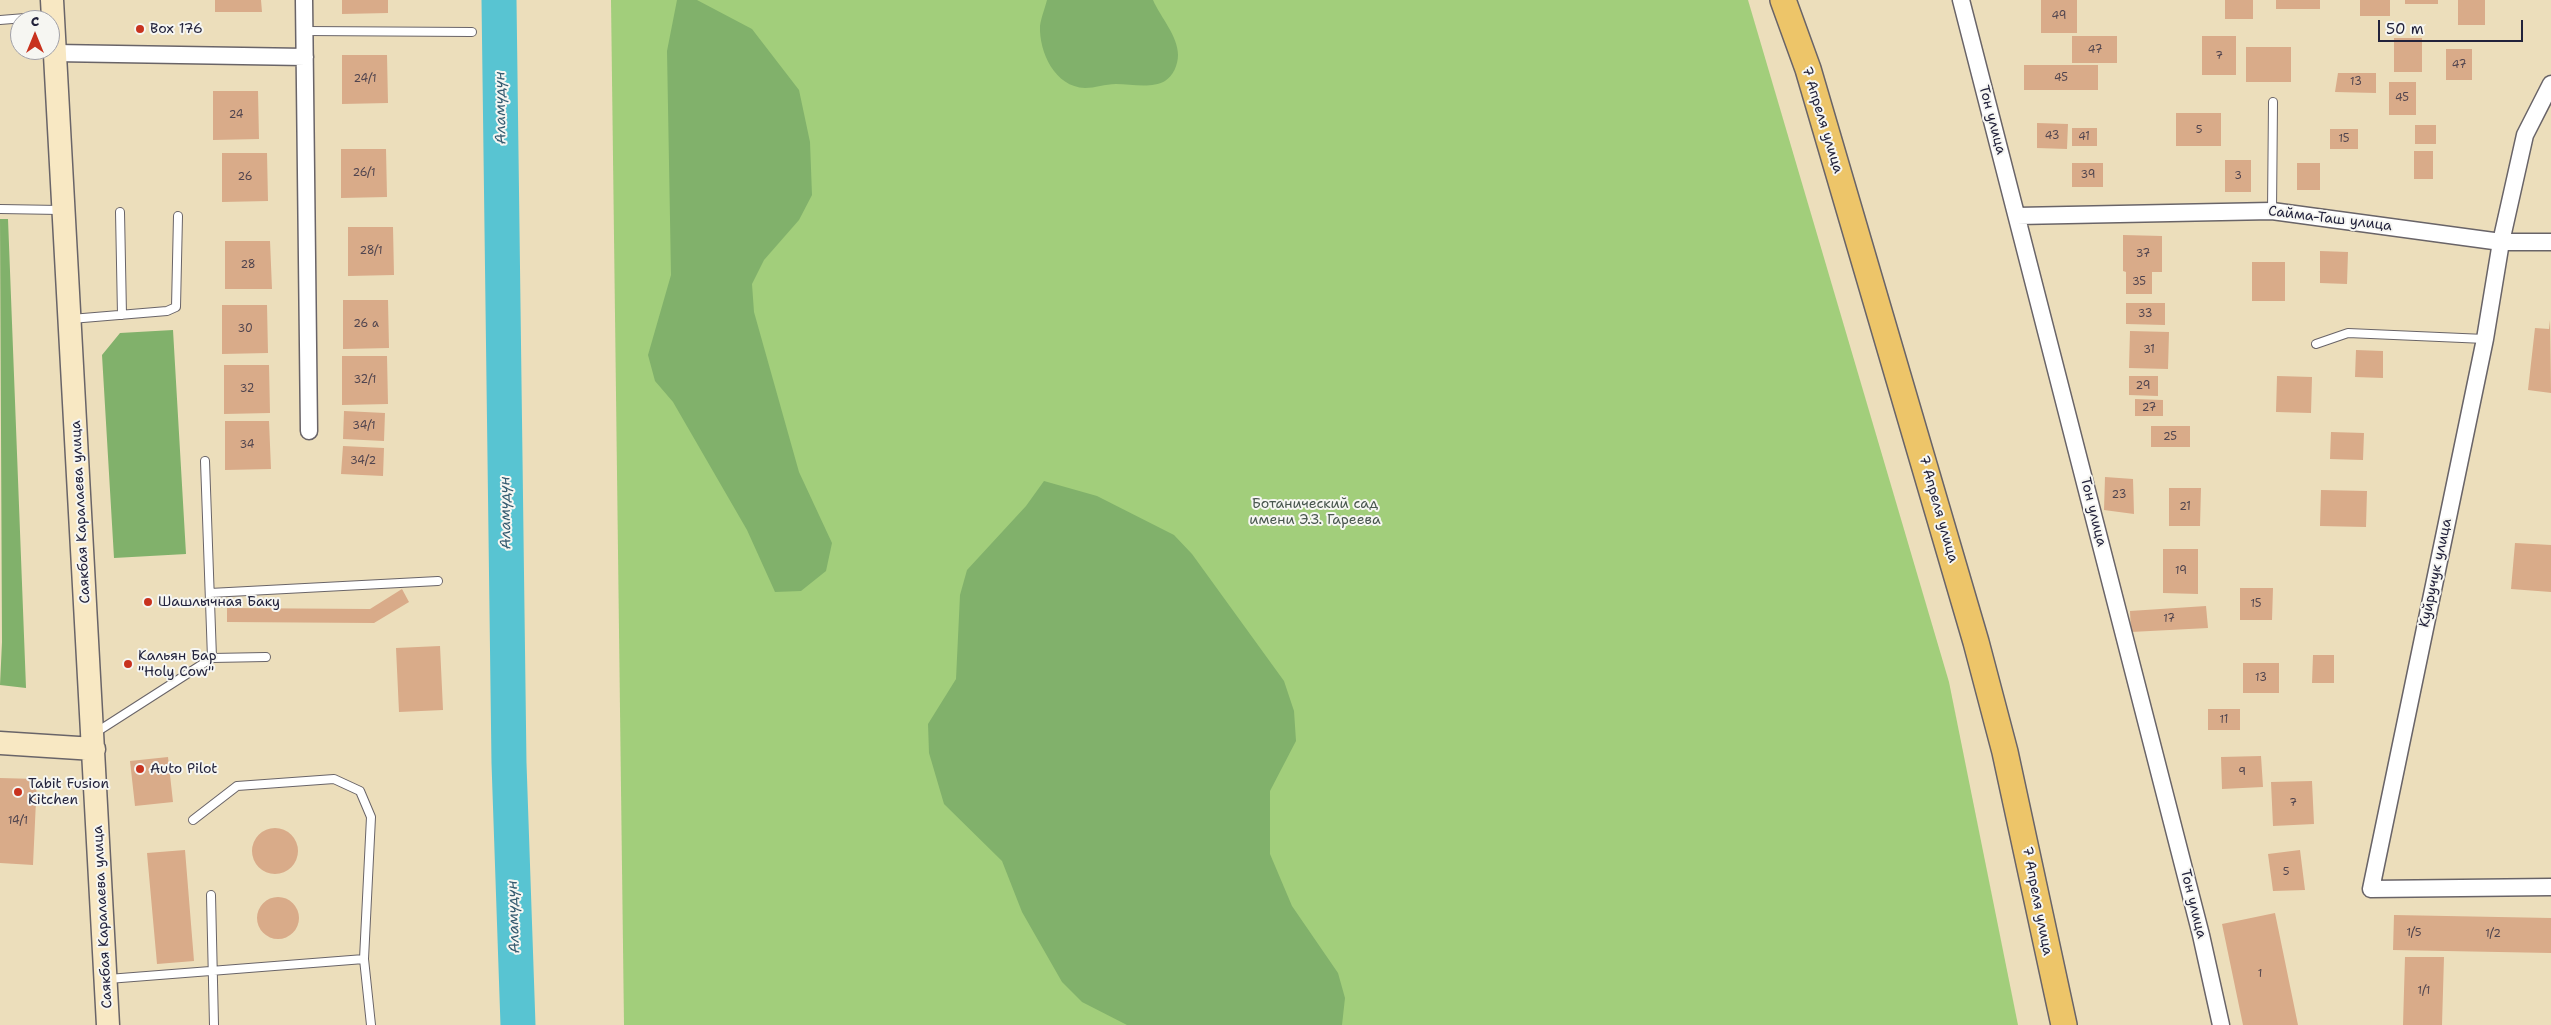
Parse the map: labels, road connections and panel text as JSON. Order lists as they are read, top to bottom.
{
  "streets": {
    "main road": ["7 Апреля улица", "Саякбая Каралаева улица"],
    "street": ["Тон улица", "Сайма-Таш улица", "Куйручук улица"]
  },
  "crossings": [
    ["Тон улица", "Сайма-Таш улица"],
    ["Сайма-Таш улица", "Куйручук улица"]
  ],
  "water": ["Аламүдүн"],
  "parks": ["Ботанический сад имени Э.З. Гареева"],
  "places": [
    "Box 176",
    "Шашлычная Баку",
    "Кальян Бар \"Holy Cow\"",
    "Auto Pilot",
    "Tabit Fusion Kitchen"
  ],
  "house_numbers": [
    "49",
    "47",
    "7",
    "47",
    "45",
    "24/1",
    "13",
    "45",
    "24",
    "5",
    "43",
    "41",
    "15",
    "26/1",
    "39",
    "3",
    "26",
    "28/1",
    "37",
    "28",
    "35",
    "33",
    "26 а",
    "30",
    "31",
    "32/1",
    "29",
    "32",
    "27",
    "34/1",
    "25",
    "34",
    "34/2",
    "23",
    "21",
    "19",
    "15",
    "17",
    "13",
    "11",
    "9",
    "7",
    "14/1",
    "5",
    "1/5",
    "1/2",
    "1",
    "1/1"
  ],
  "scale_bar": "50 m",
  "north": "top"
}
